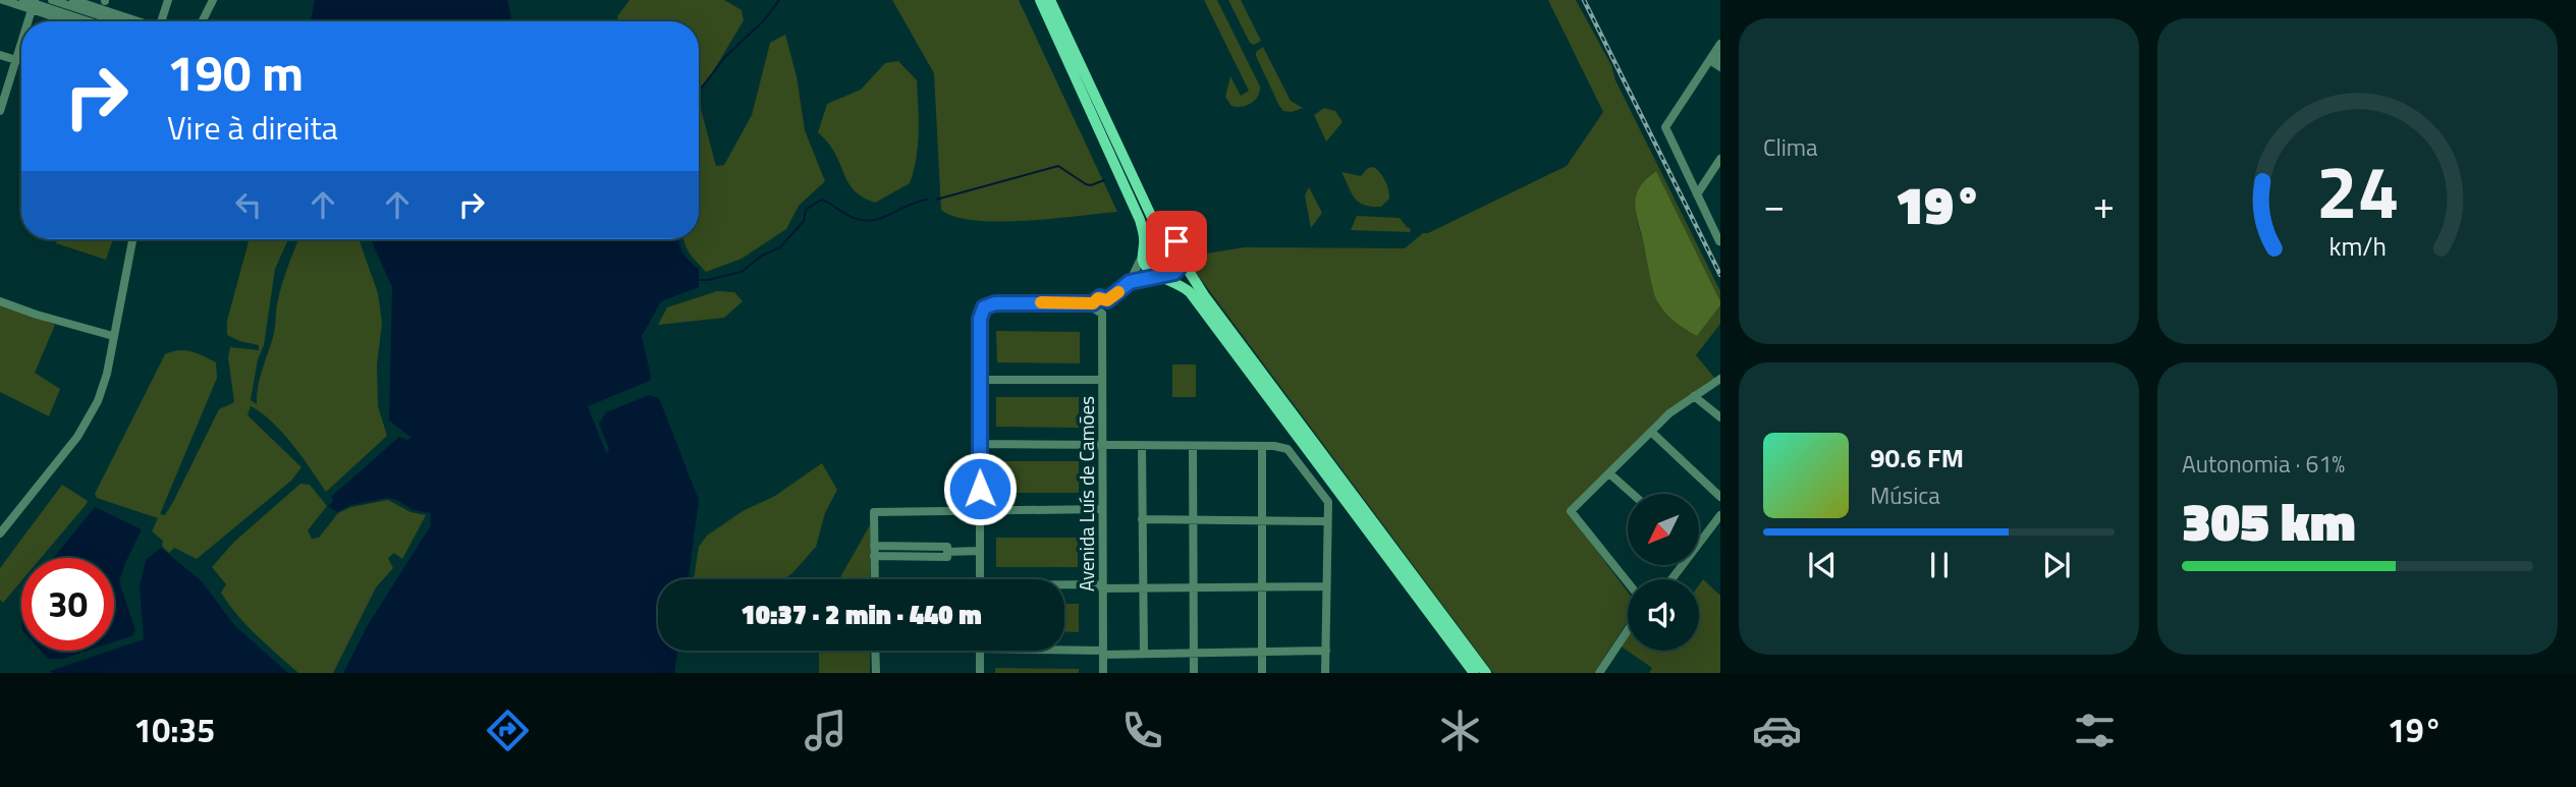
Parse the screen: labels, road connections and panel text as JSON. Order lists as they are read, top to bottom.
{
  "streets": {
    "street": ["Avenida Luís de Camões"]
  },
  "north": "bottom left",
  "page": {
    "tile": [
      "Clima",
      ["Autonomia · 61%", "305 km"]
    ],
    "turn": ["190 m", "Vire à direita"],
    "heat": ["−", "19°", "+"],
    "song": ["90.6 FM", "Música"],
    "limit": "30",
    "trip": "10:37 · 2 min · 440 m",
    "tabs": ["10:35", "19°"],
    "gauge": ["24", "km/h"]
  }
}
